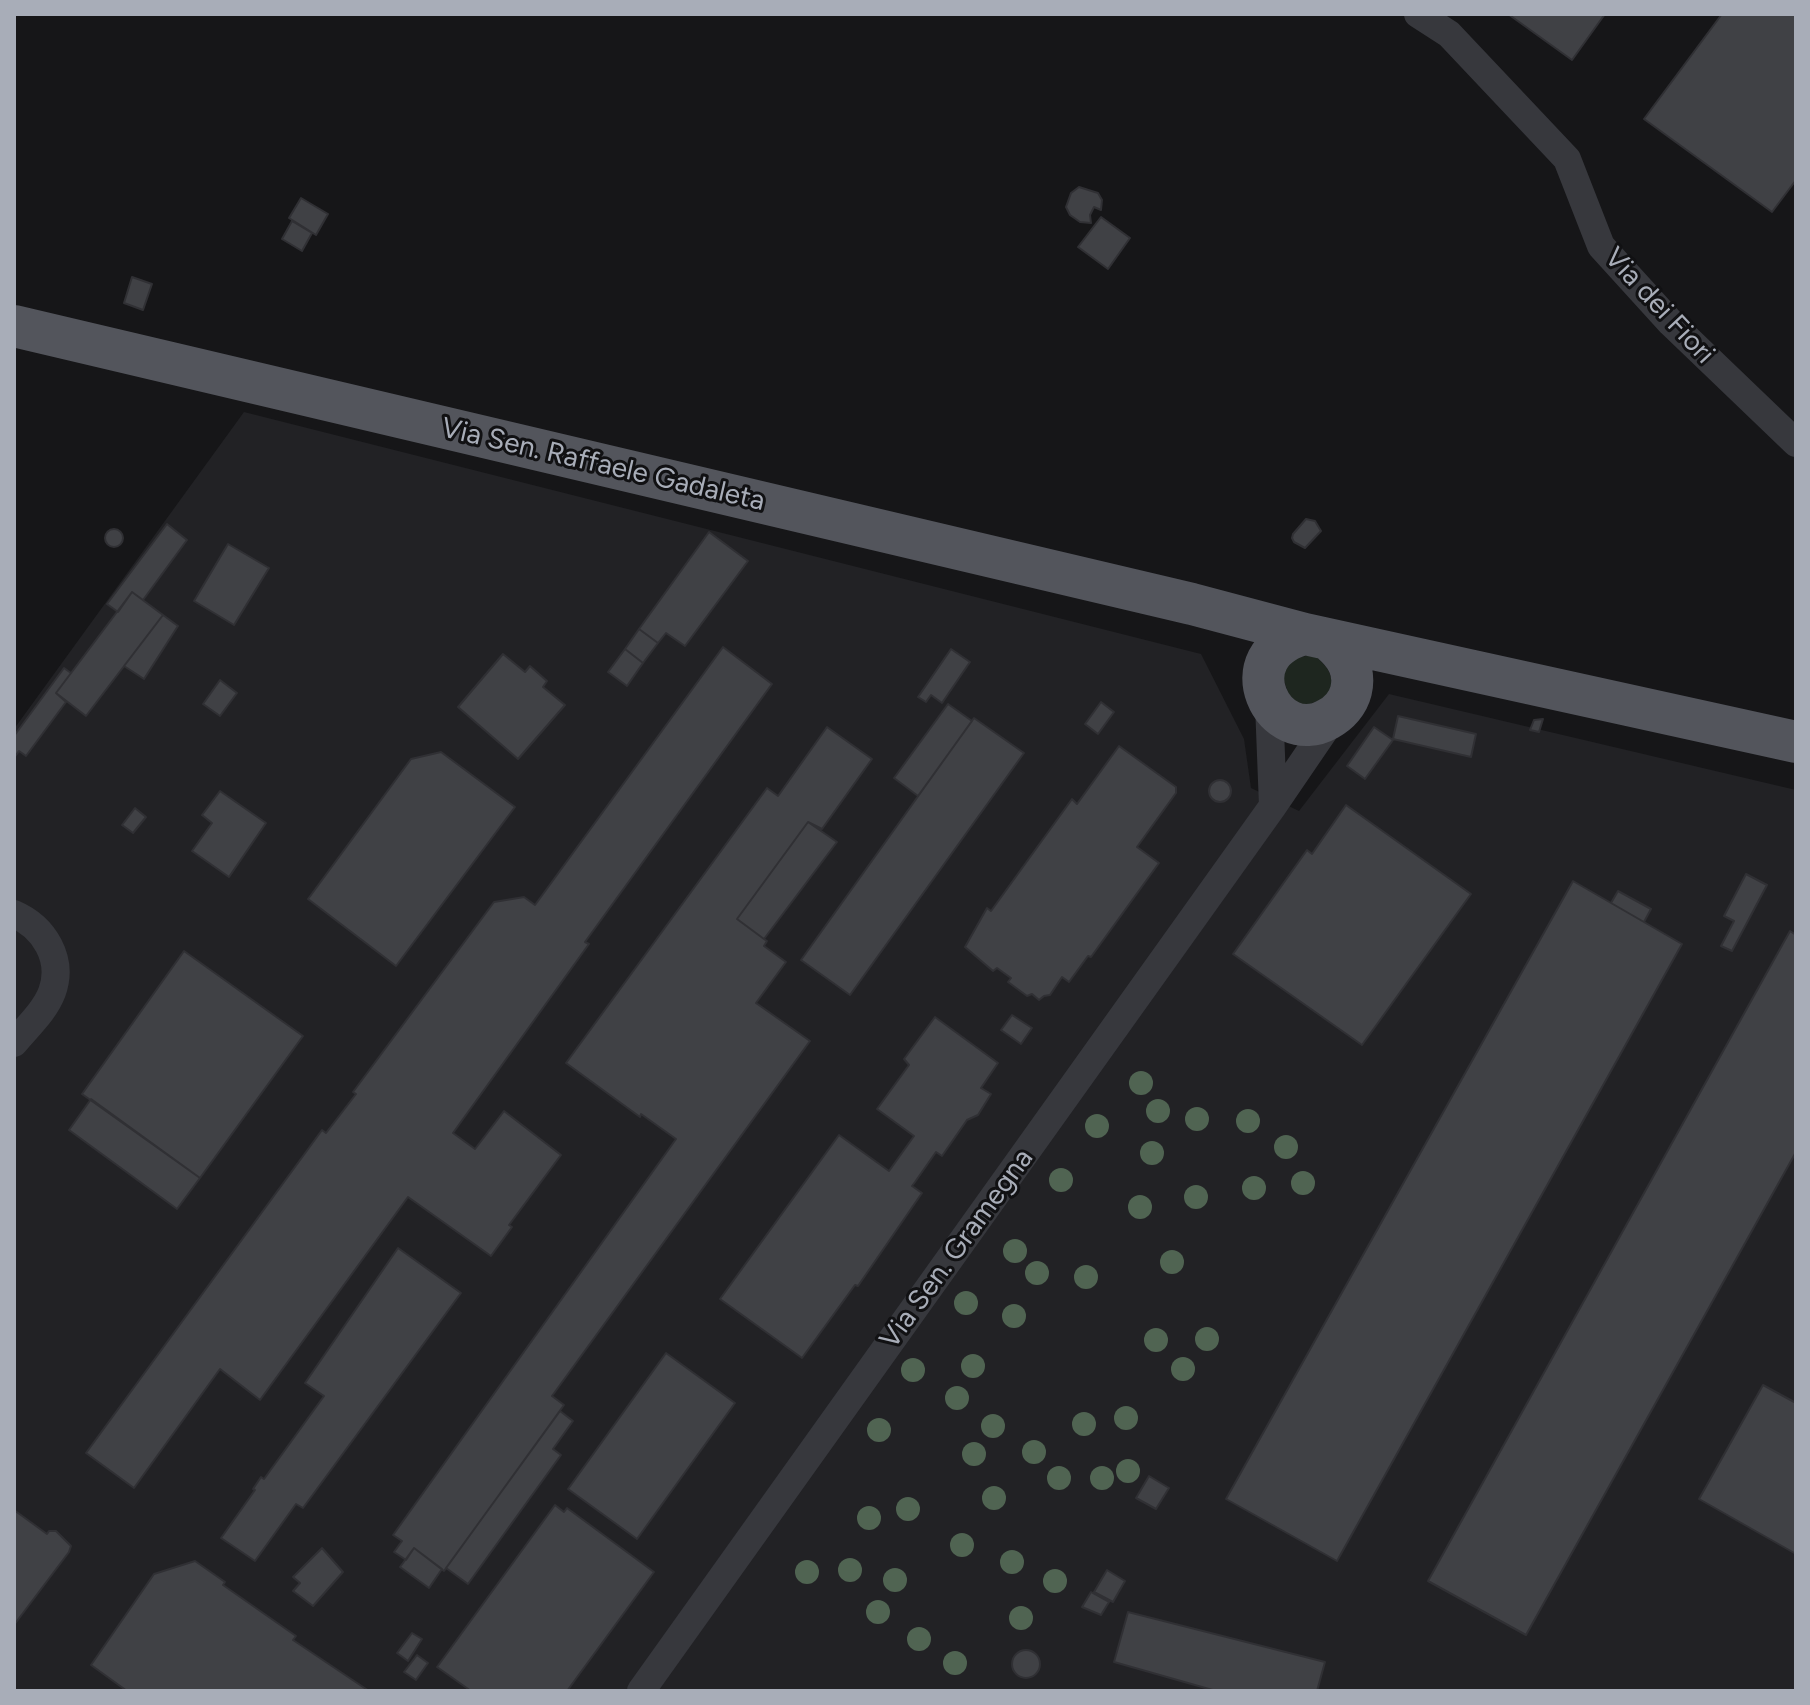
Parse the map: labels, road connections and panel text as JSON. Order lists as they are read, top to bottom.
{
  "streets": {
    "main road": ["Via Sen. Raffaele Gadaleta"],
    "street": ["Via dei Fiori", "Via Sen. Gramegna"]
  },
  "crossings": [
    ["Via Sen. Raffaele Gadaleta", "Via Sen. Gramegna"]
  ]
}
